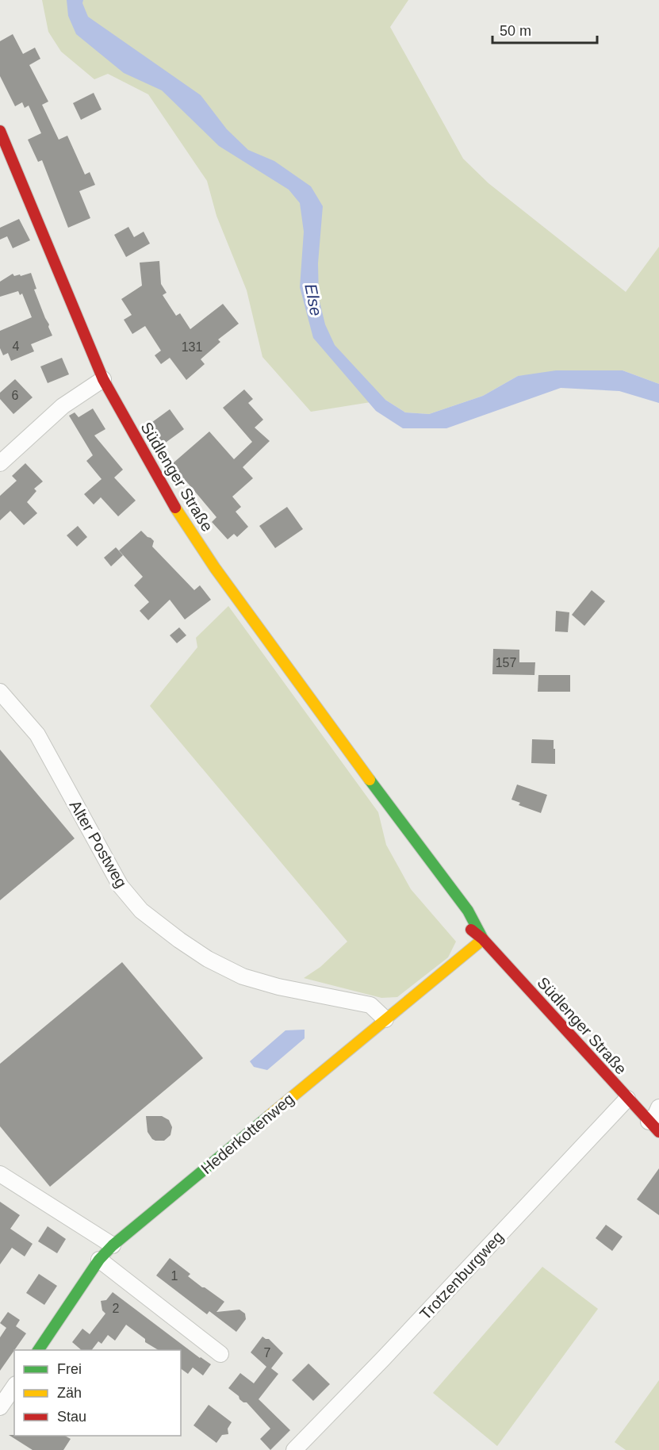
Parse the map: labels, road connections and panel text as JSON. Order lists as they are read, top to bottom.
{
  "streets": {
    "main road": ["Südlenger Straße", "Hederkottenweg"],
    "street": ["Alter Postweg", "Trotzenburgweg"]
  },
  "crossings": [
    ["Südlenger Straße", "Hederkottenweg"],
    ["Südlenger Straße", "Trotzenburgweg"],
    ["Alter Postweg", "Hederkottenweg"]
  ],
  "water": ["Else"],
  "house_numbers": [
    "4",
    "131",
    "6",
    "157",
    "1",
    "2",
    "7"
  ],
  "legend": ["Frei", "Zäh", "Stau"],
  "scale_bar": "50 m"
}
